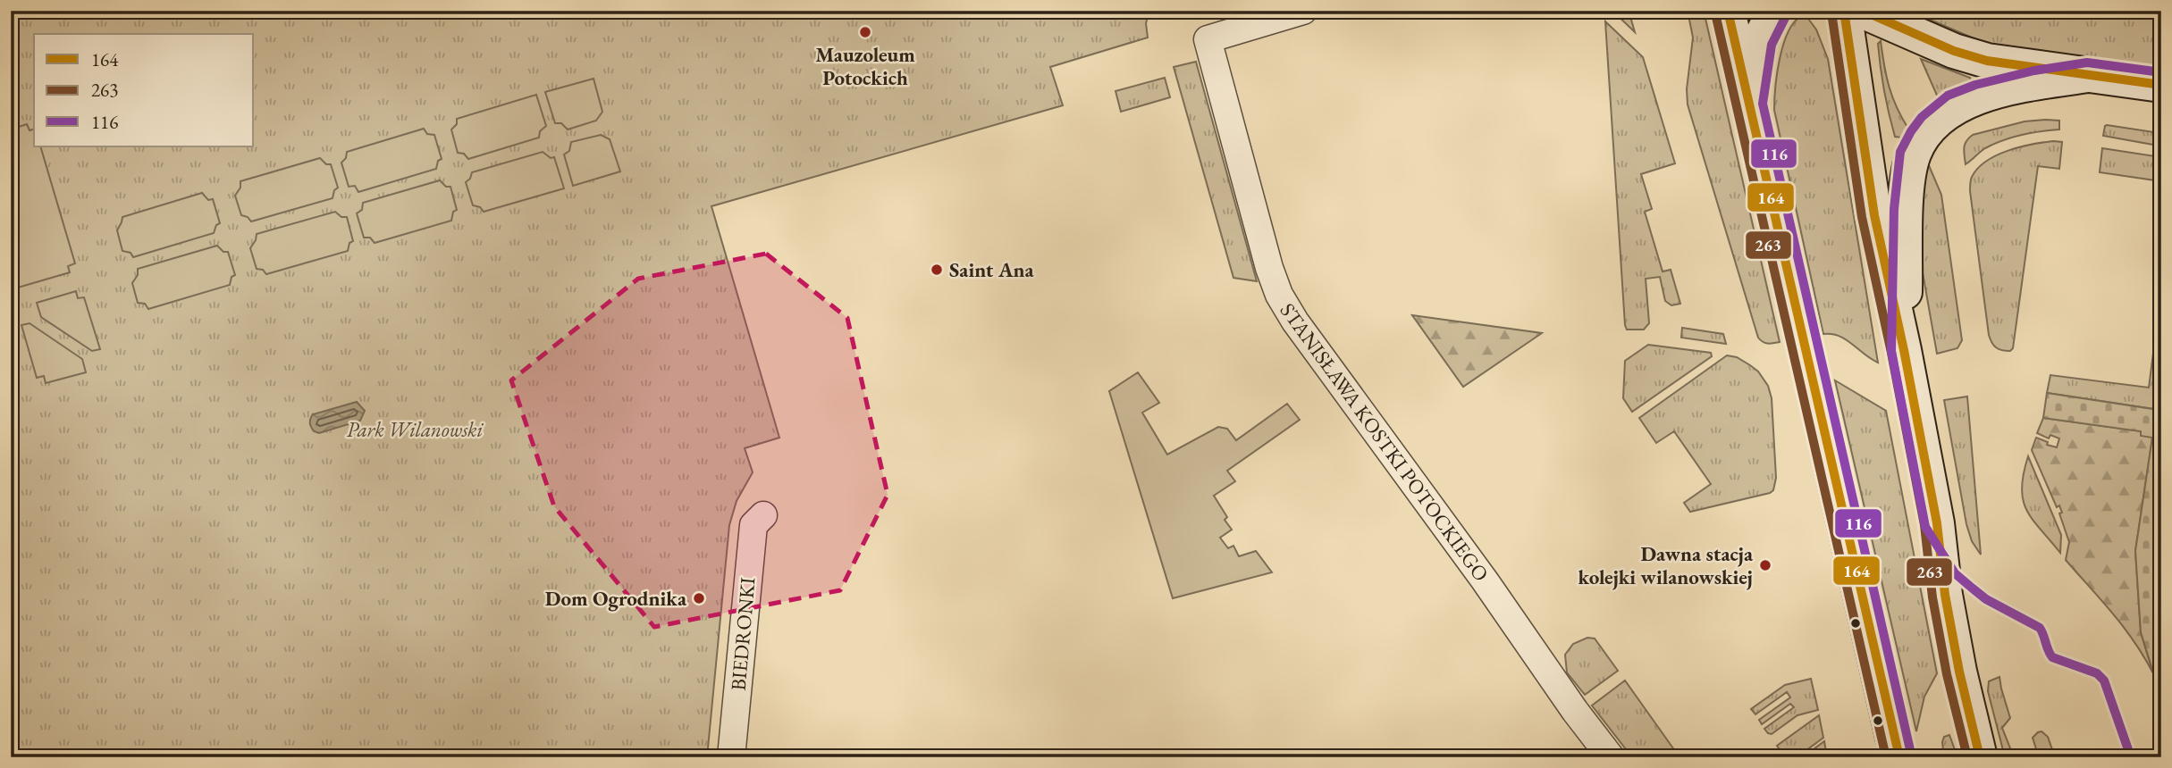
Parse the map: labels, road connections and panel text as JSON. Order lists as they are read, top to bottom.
{
  "streets": {
    "street": ["STANISŁAWA KOSTKI POTOCKIEGO", "BIEDRONKI"]
  },
  "parks": ["Park Wilanowski"],
  "places": [
    "Mauzoleum Potockich",
    "Saint Ana",
    "Dawna stacja kolejki wilanowskiej",
    "Dom Ogrodnika"
  ],
  "lines": ["transit line 164", "transit line 263", "transit line 116"],
  "legend": ["164", "263", "116"]
}
